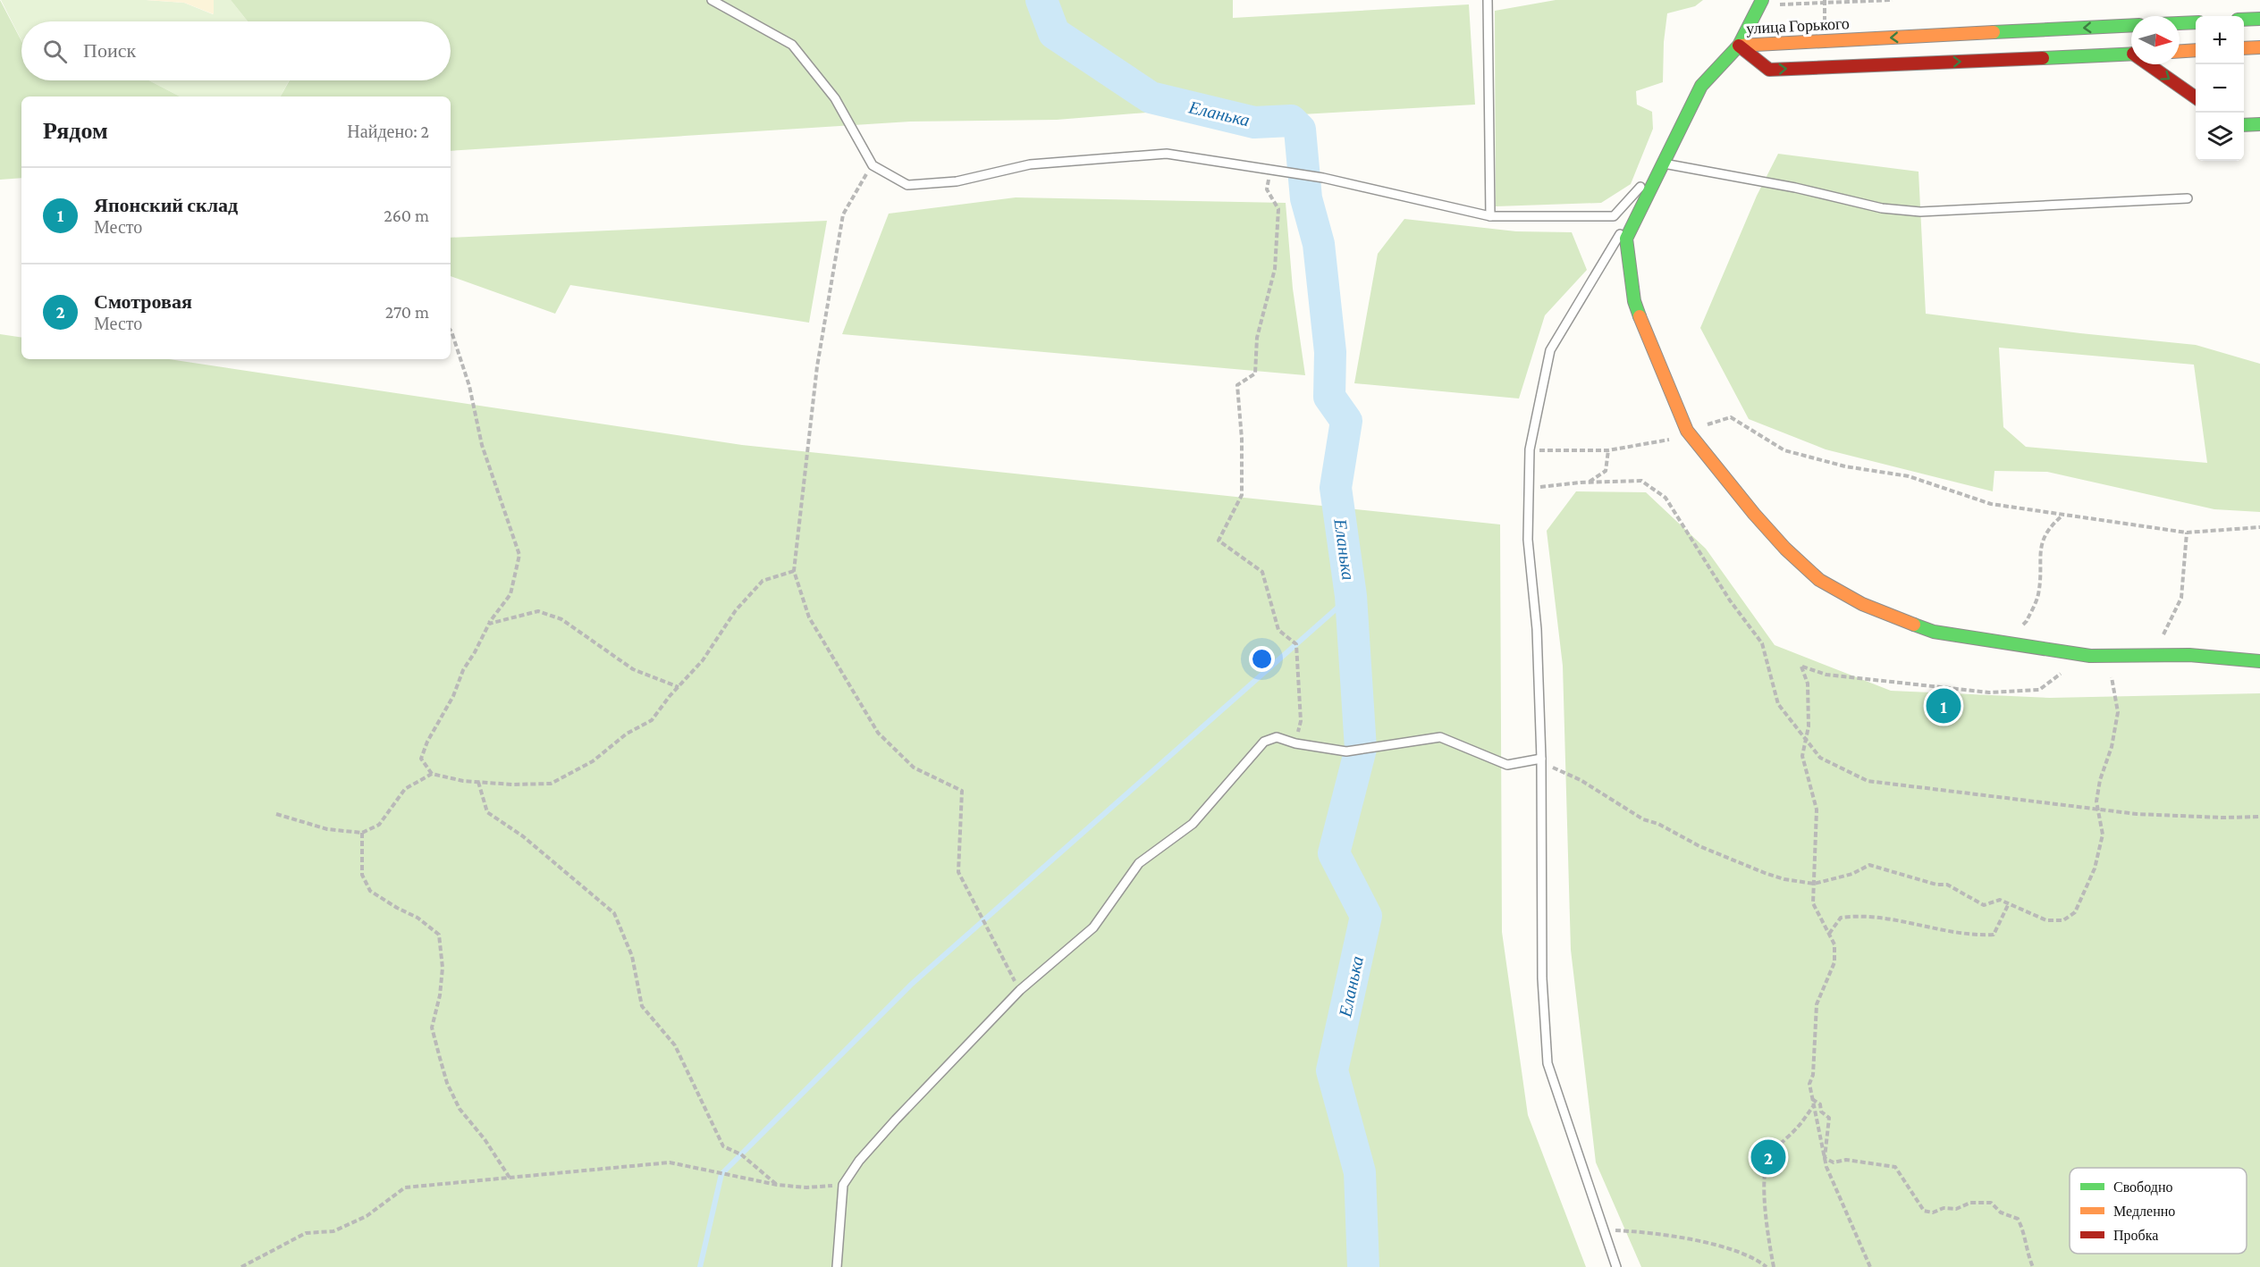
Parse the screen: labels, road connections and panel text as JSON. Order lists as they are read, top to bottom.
{
  "streets": {
    "main road": ["улица Горького"]
  },
  "water": ["Еланька"],
  "legend": ["Свободно", "Медленно", "Пробка"],
  "north": "right",
  "page": {
    "map_buttons": ["+", "−"],
    "search": "Поиск",
    "heading": ["Рядом", "Найдено: 2"],
    "list": [
      {
        "mark": "1",
        "name": "Японский склад",
        "note": "Место",
        "value": "260 m"
      },
      {
        "mark": "2",
        "name": "Смотровая",
        "note": "Место",
        "value": "270 m"
      }
    ],
    "pins": ["1", "2"]
  }
}
